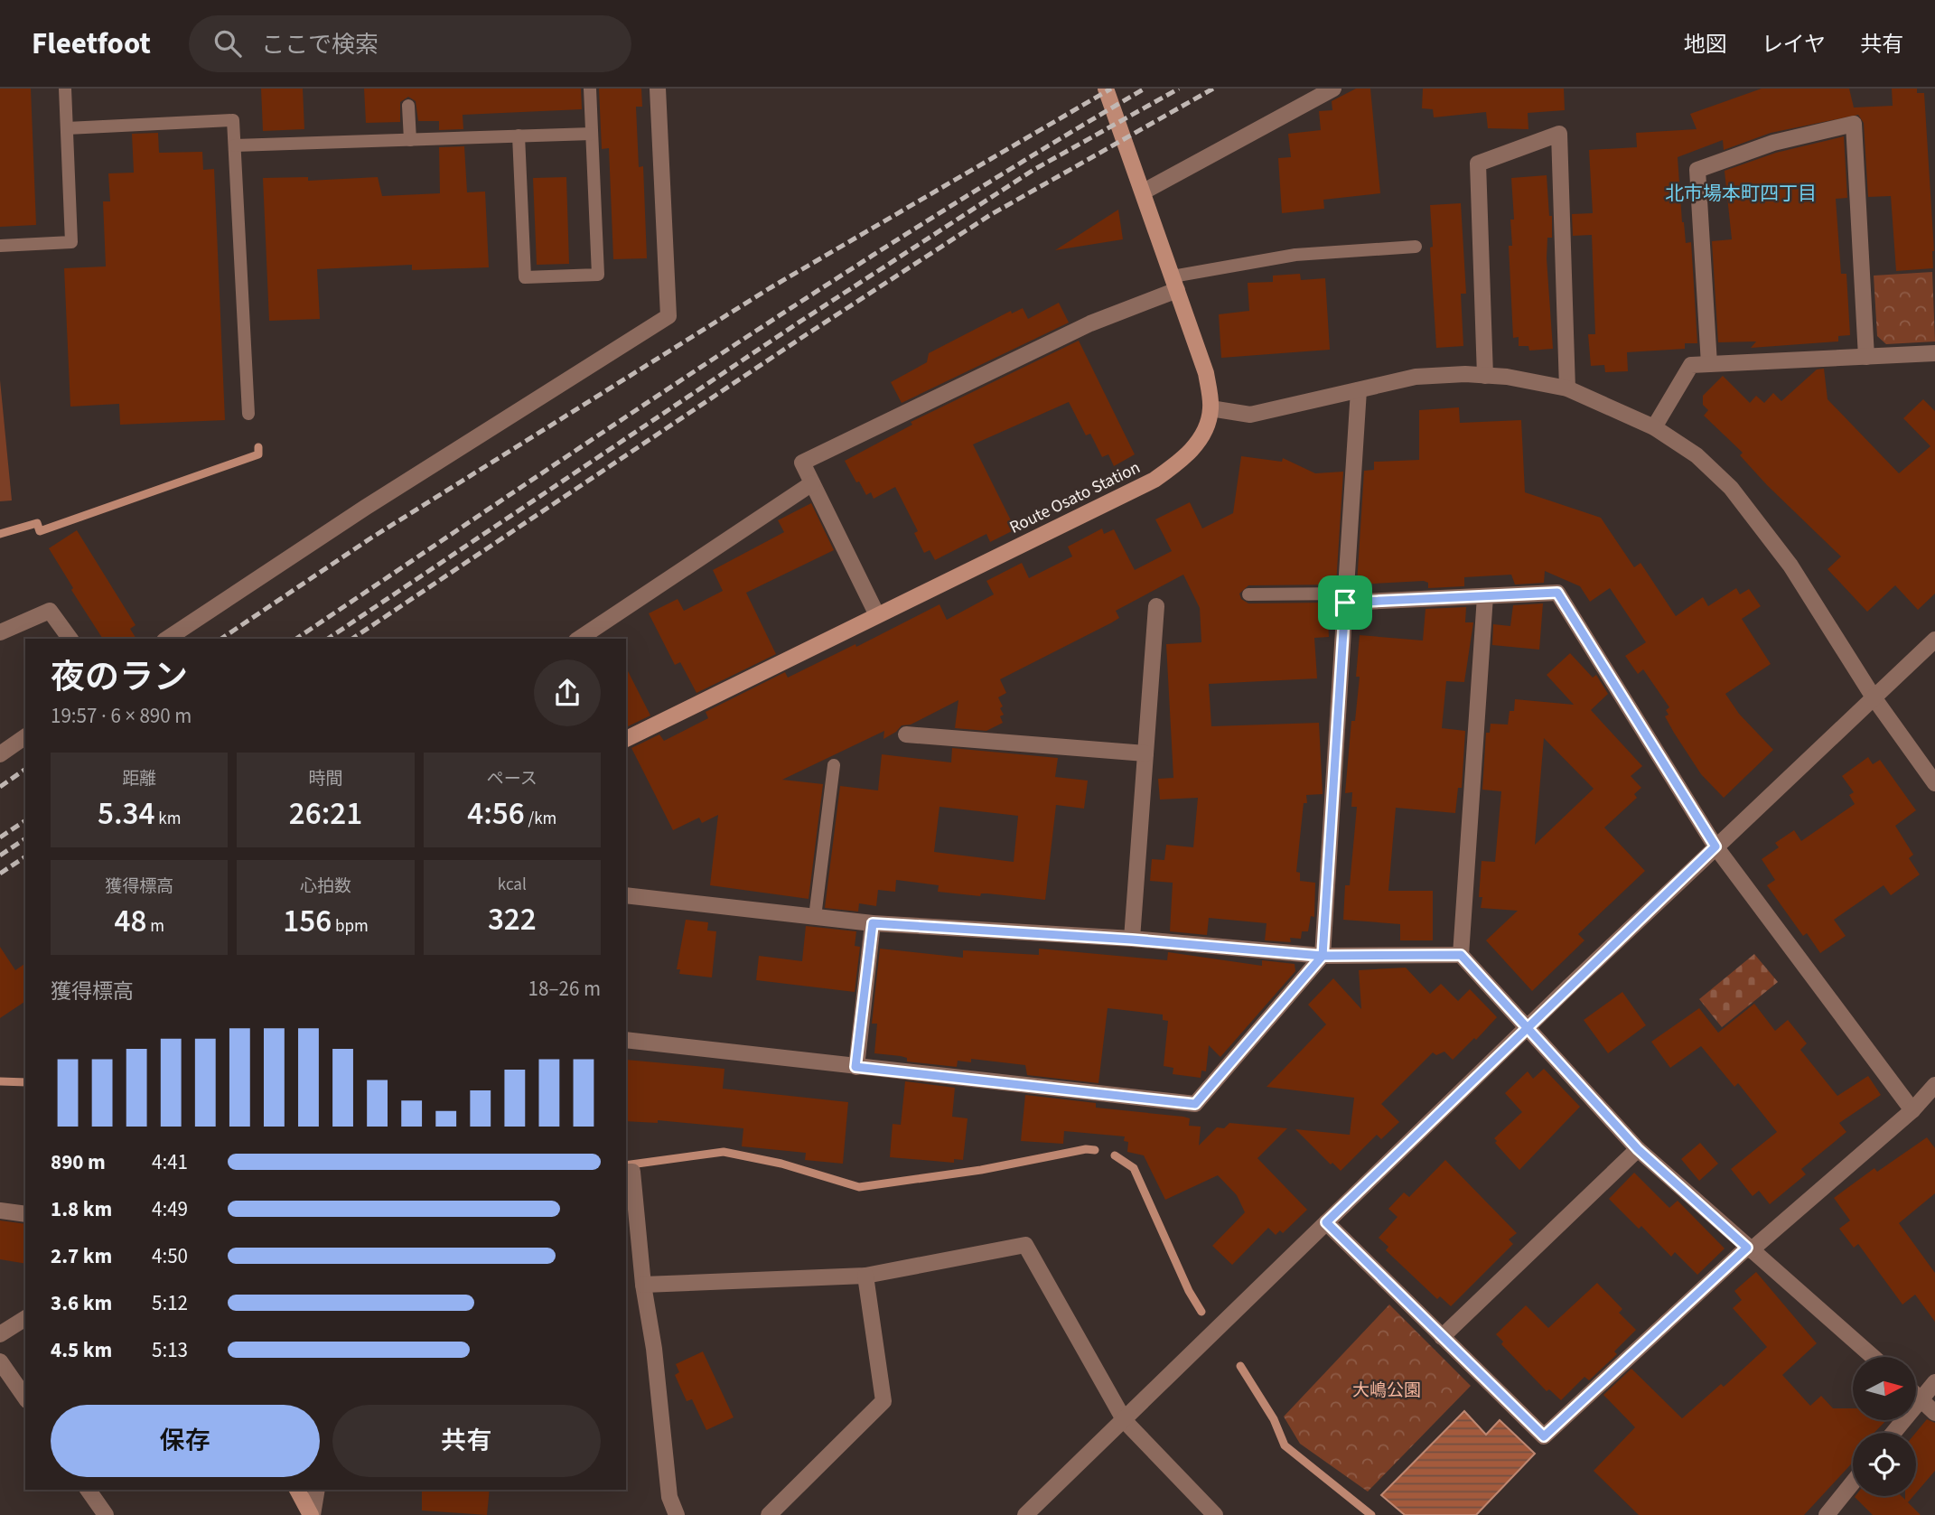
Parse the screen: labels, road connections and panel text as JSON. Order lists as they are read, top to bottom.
{
  "streets": {
    "main road": ["Route Osato Station"]
  },
  "districts": ["北市場本町四丁目"],
  "parks": ["大嶋公園"],
  "north": "right",
  "page": {
    "header": "Fleetfoot",
    "search": "ここで検索",
    "nav": ["地図", "レイヤ", "共有"],
    "heading": ["夜のラン", "19:57 · 6 × 890 m"],
    "stats": [
      ["距離", "5.34 km"],
      ["時間", "26:21"],
      ["ペース", "4:56 /km"],
      ["獲得標高", "48 m"],
      ["心拍数", "156 bpm"],
      ["kcal", "322"]
    ],
    "chart": ["獲得標高", "18–26 m"],
    "list": [
      {
        "name": "890 m",
        "note": "4:41"
      },
      {
        "name": "1.8 km",
        "note": "4:49"
      },
      {
        "name": "2.7 km",
        "note": "4:50"
      },
      {
        "name": "3.6 km",
        "note": "5:12"
      },
      {
        "name": "4.5 km",
        "note": "5:13"
      }
    ],
    "buttons": ["保存", "共有"]
  }
}
